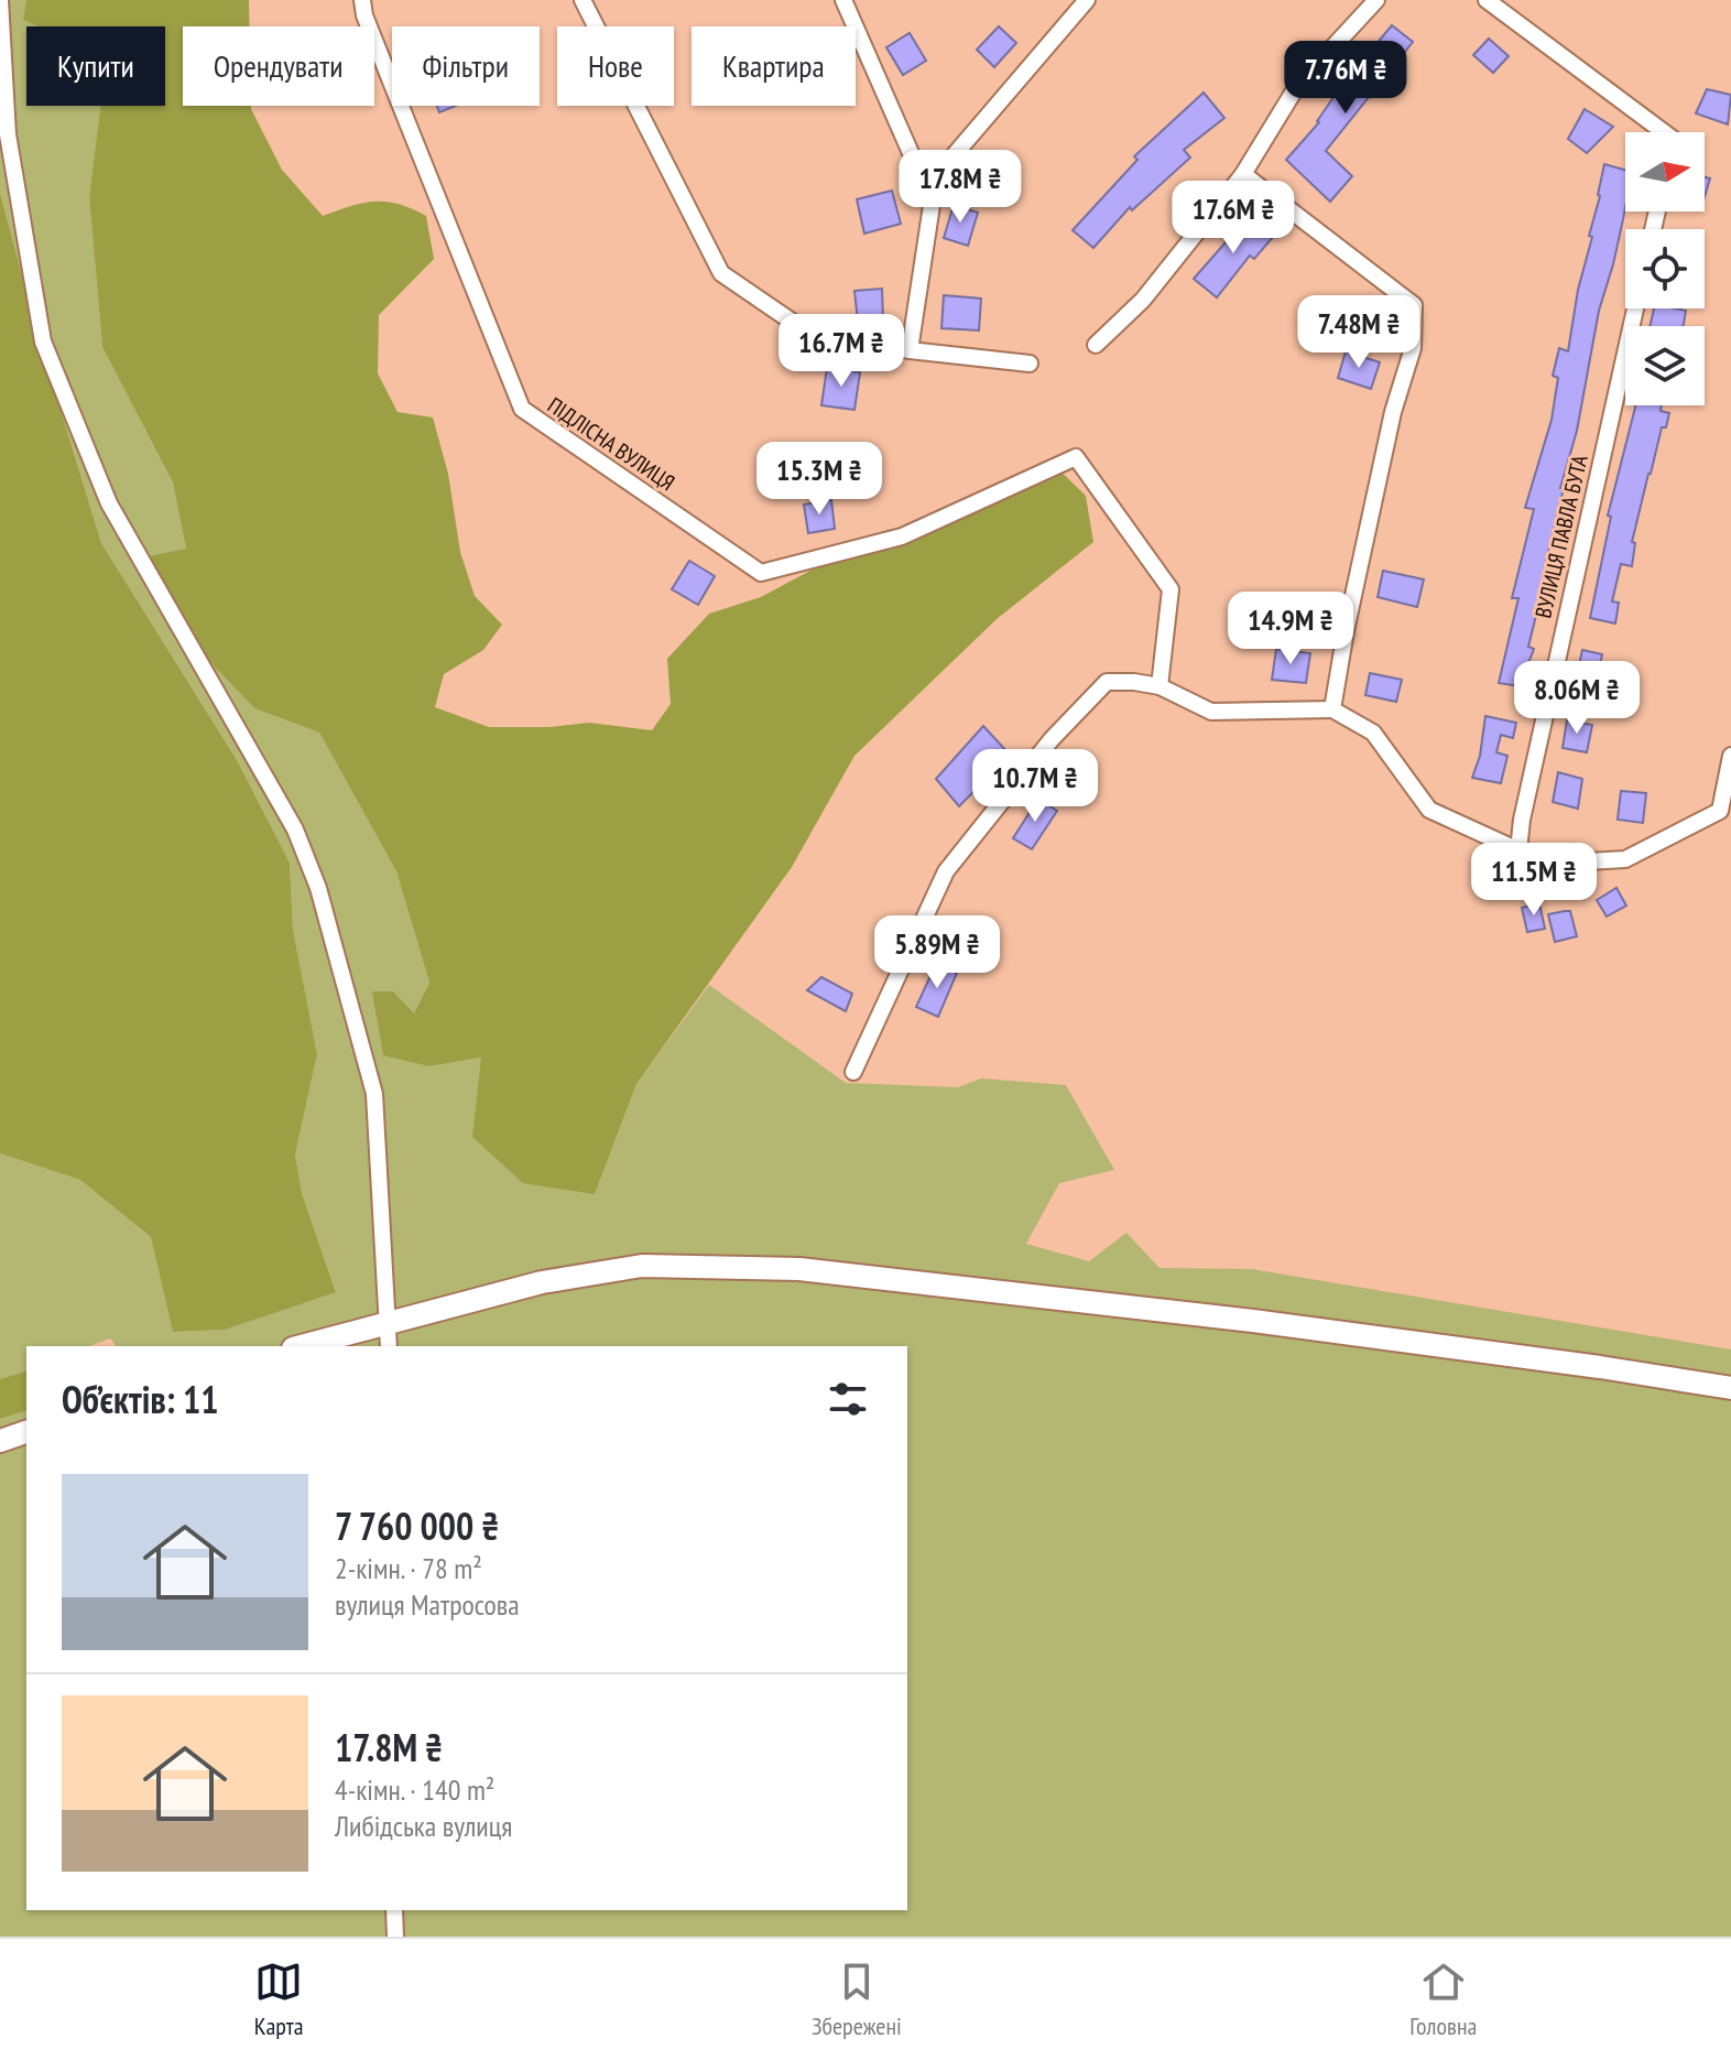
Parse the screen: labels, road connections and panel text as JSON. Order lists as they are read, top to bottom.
{
  "streets": {
    "street": ["ПІДЛІСНА ВУЛИЦЯ", "ВУЛИЦЯ ПАВЛА БУТА"]
  },
  "north": "right",
  "page": {
    "chip": [
      "Купити",
      "Орендувати",
      "Фільтри",
      "Нове",
      "Квартира"
    ],
    "price": [
      "7.76M ₴",
      "17.8M ₴",
      "17.6M ₴",
      "7.48M ₴",
      "16.7M ₴",
      "15.3M ₴",
      "14.9M ₴",
      "8.06M ₴",
      "10.7M ₴",
      "11.5M ₴",
      "5.89M ₴"
    ],
    "heading": "Об’єктів: 11",
    "list": [
      {
        "name": "7 760 000 ₴",
        "note": "2-кімн. · 78 m² · вулиця Матросова"
      },
      {
        "name": "17.8M ₴",
        "note": "4-кімн. · 140 m² · Либідська вулиця"
      }
    ],
    "tabs": ["Карта", "Збережені", "Головна"]
  }
}
